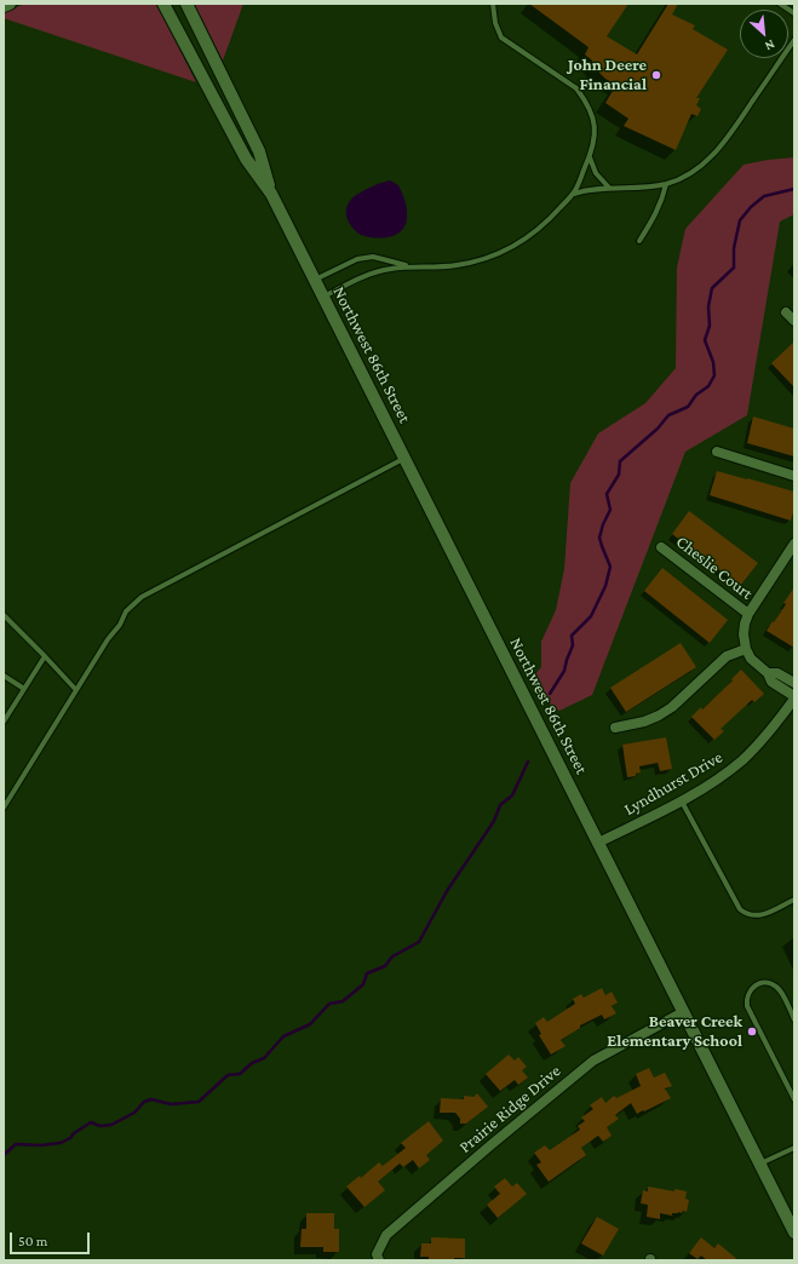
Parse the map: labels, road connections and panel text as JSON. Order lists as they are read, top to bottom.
{
  "streets": {
    "main road": ["Northwest 86th Street"],
    "street": ["Cheslie Court", "Lyndhurst Drive", "Prairie Ridge Drive"]
  },
  "crossings": [
    ["Northwest 86th Street", "Lyndhurst Drive"],
    ["Northwest 86th Street", "Prairie Ridge Drive"]
  ],
  "places": ["John Deere Financial", "Beaver Creek Elementary School"],
  "scale_bar": "50 m",
  "north": "bottom right"
}
